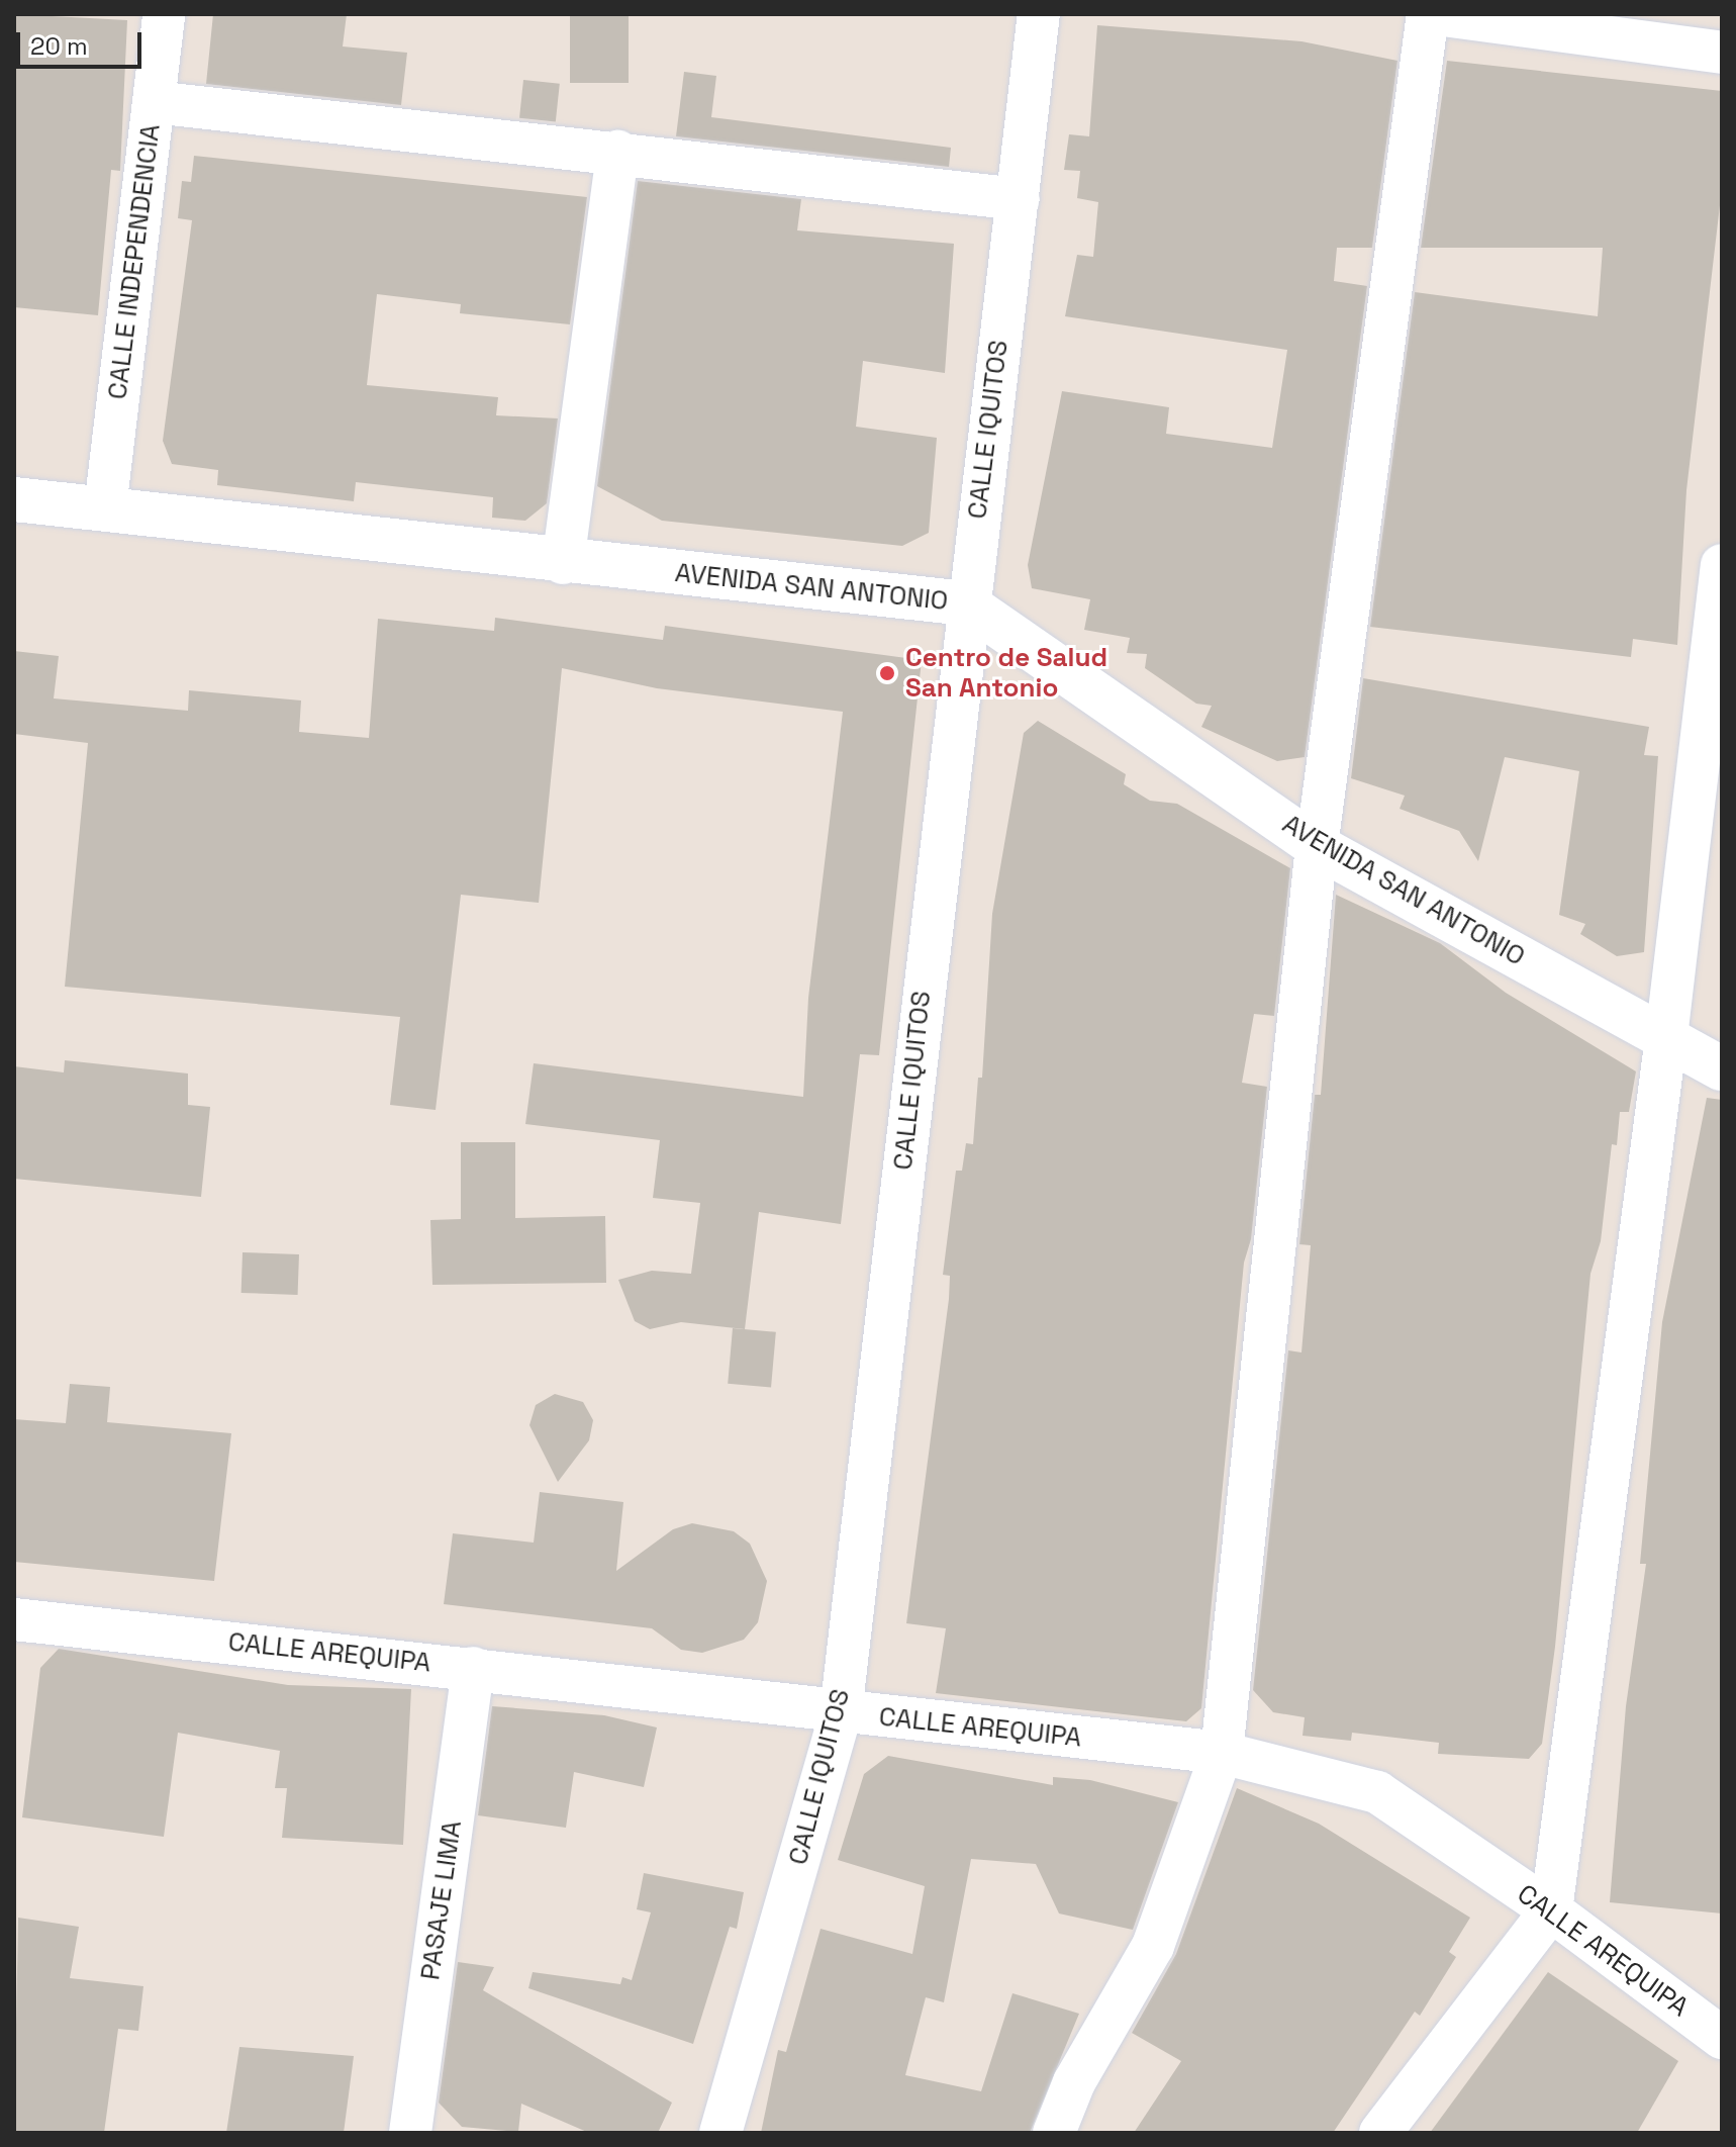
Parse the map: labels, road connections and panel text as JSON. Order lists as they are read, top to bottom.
{
  "streets": {
    "main road": ["AVENIDA SAN ANTONIO"],
    "street": [
      "CALLE INDEPENDENCIA",
      "CALLE IQUITOS",
      "CALLE AREQUIPA",
      "PASAJE LIMA"
    ]
  },
  "crossings": [
    ["CALLE INDEPENDENCIA", "AVENIDA SAN ANTONIO"],
    ["CALLE IQUITOS", "AVENIDA SAN ANTONIO"],
    ["CALLE IQUITOS", "CALLE AREQUIPA"],
    ["CALLE AREQUIPA", "PASAJE LIMA"]
  ],
  "places": ["Centro de Salud San Antonio"],
  "scale_bar": "20 m"
}
